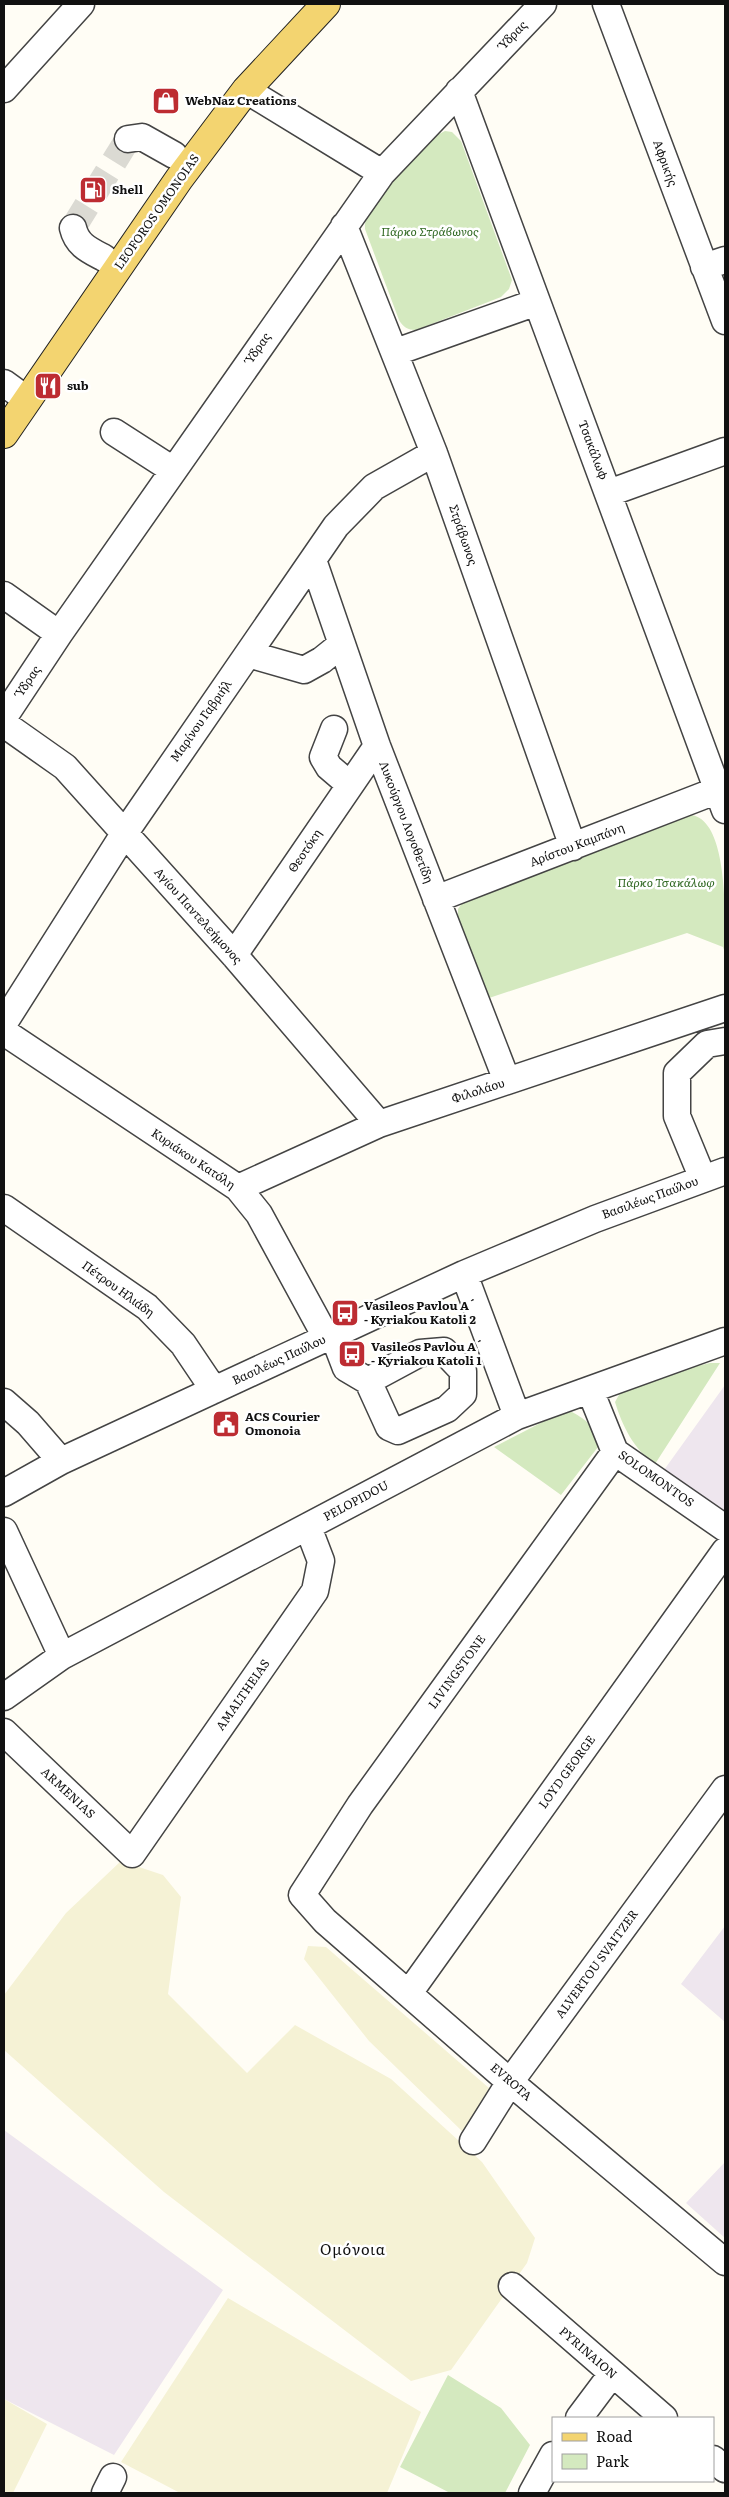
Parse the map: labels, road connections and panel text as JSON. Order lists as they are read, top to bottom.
{
  "streets": {
    "main road": ["LEOFOROS OMONOIAS"],
    "street": [
      "Ύδρας",
      "Αφρικής",
      "Τσακάλωφ",
      "Στράβωνος",
      "Μαρίνου Γαβριήλ",
      "Λυκούργου Λογοθετίδη",
      "Αρίστου Καμπάνη",
      "Θεοτόκη",
      "Αγίου Παντελεήμονος",
      "Φιλολάου",
      "Κυριάκου Κατόλη",
      "Βασιλέως Παύλου",
      "Πέτρου Ηλιάδη",
      "SOLOMONTOS",
      "PELOPIDOU",
      "LIVINGSTONE",
      "AMALTHEIAS",
      "LOYD GEORGE",
      "ARMENIAS",
      "ALVERTOU SVAITZER",
      "EVROTA",
      "PYRINAION"
    ]
  },
  "crossings": [
    ["Ύδρας", "Τσακάλωφ"],
    ["Ύδρας", "Στράβωνος"],
    ["Τσακάλωφ", "Αρίστου Καμπάνη"],
    ["Στράβωνος", "Μαρίνου Γαβριήλ"],
    ["Στράβωνος", "Αρίστου Καμπάνη"],
    ["Μαρίνου Γαβριήλ", "Λυκούργου Λογοθετίδη"],
    ["Μαρίνου Γαβριήλ", "Αγίου Παντελεήμονος"],
    ["Λυκούργου Λογοθετίδη", "Αρίστου Καμπάνη"],
    ["Λυκούργου Λογοθετίδη", "Θεοτόκη"],
    ["Λυκούργου Λογοθετίδη", "Φιλολάου"],
    ["Θεοτόκη", "Αγίου Παντελεήμονος"],
    ["Αγίου Παντελεήμονος", "Φιλολάου"],
    ["Φιλολάου", "Κυριάκου Κατόλη"],
    ["Κυριάκου Κατόλη", "Βασιλέως Παύλου"],
    ["Βασιλέως Παύλου", "Πέτρου Ηλιάδη"],
    ["SOLOMONTOS", "PELOPIDOU"],
    ["SOLOMONTOS", "LIVINGSTONE"],
    ["PELOPIDOU", "AMALTHEIAS"],
    ["LIVINGSTONE", "EVROTA"],
    ["AMALTHEIAS", "ARMENIAS"],
    ["LOYD GEORGE", "EVROTA"],
    ["ALVERTOU SVAITZER", "EVROTA"]
  ],
  "districts": ["Ομόνοια"],
  "parks": ["Πάρκο Στράβωνος", "Πάρκο Τσακάλωφ"],
  "places": {
    "shop": ["WebNaz Creations"],
    "fuel station": ["Shell"],
    "restaurant": ["sub"],
    "bus stop": ["Vasileos Pavlou A´ - Kyriakou Katoli 2", "Vasileos Pavlou A´ - Kyriakou Katoli 1"],
    "public building": ["ACS Courier Omonoia"]
  },
  "legend": ["Road", "Park"]
}
